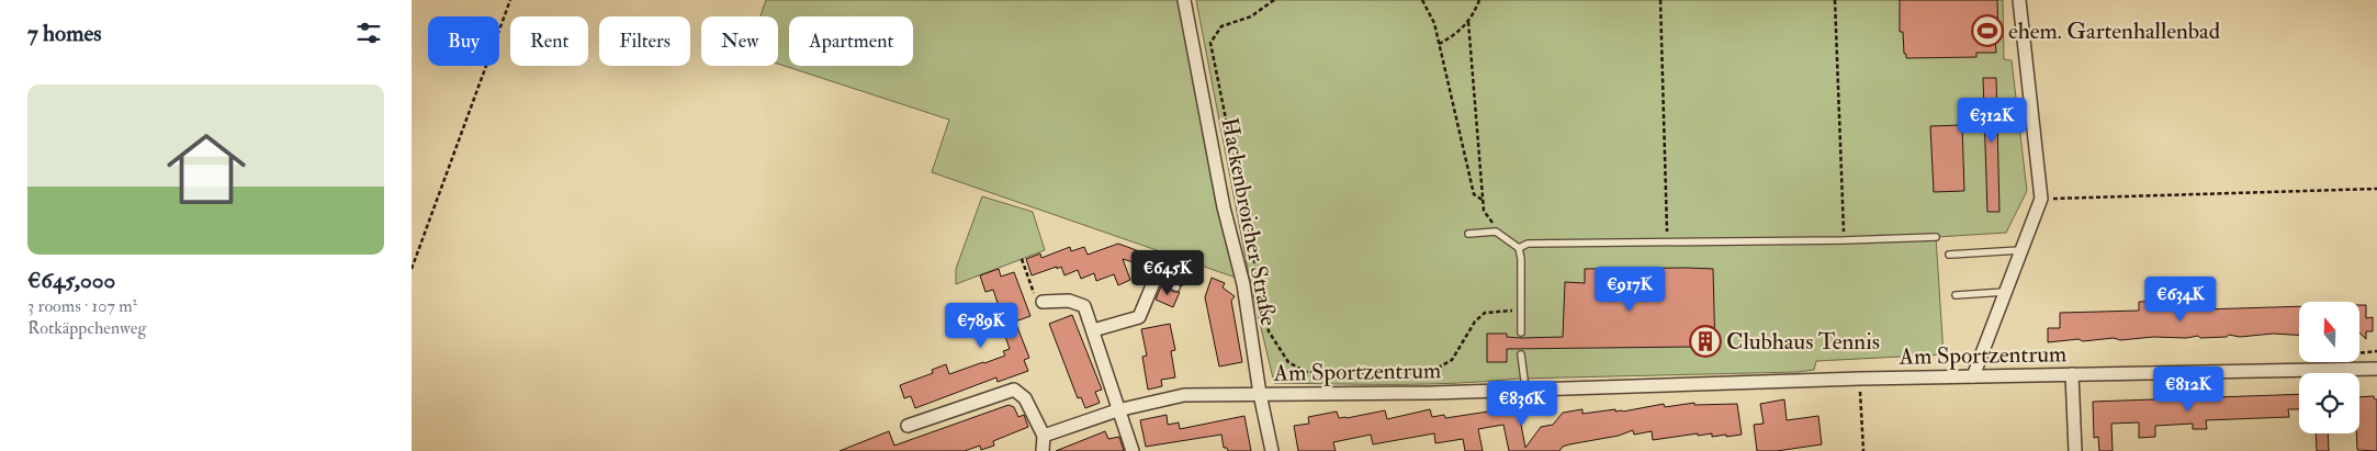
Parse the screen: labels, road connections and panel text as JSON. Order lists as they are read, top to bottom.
{
  "streets": {
    "street": ["Hackenbroicher Straße", "Am Sportzentrum"]
  },
  "crossings": [
    ["Hackenbroicher Straße", "Am Sportzentrum"]
  ],
  "places": {
    "sports": ["ehem. Gartenhallenbad"],
    "building": ["Clubhaus Tennis"]
  },
  "north": "top",
  "page": {
    "heading": "7 homes",
    "chip": [
      "Buy",
      "Rent",
      "Filters",
      "New",
      "Apartment"
    ],
    "list": [
      {
        "name": "€645,000",
        "note": "3 rooms · 107 m² · Rotkäppchenweg"
      }
    ],
    "price": [
      "€312K",
      "€645K",
      "€917K",
      "€634K",
      "€789K",
      "€812K",
      "€836K"
    ]
  }
}
